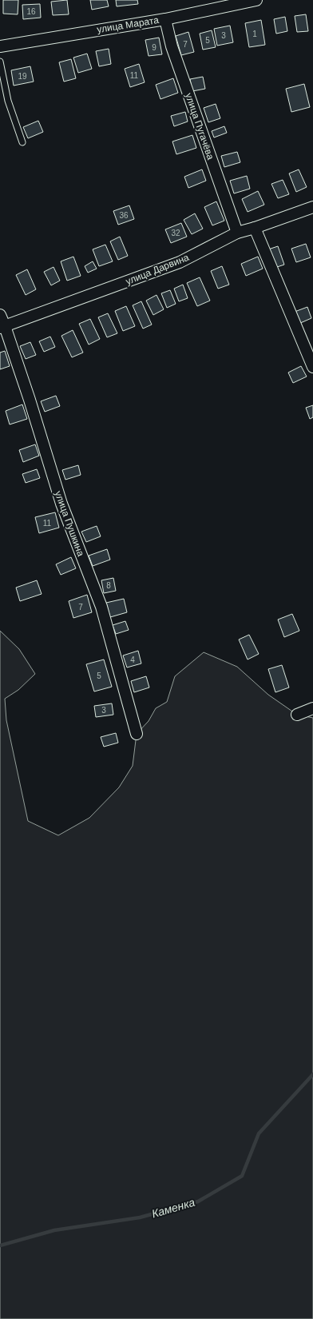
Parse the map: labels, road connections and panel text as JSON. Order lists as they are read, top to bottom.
{
  "streets": {
    "street": [
      "улица Марата",
      "улица Пугачёва",
      "улица Дарвина",
      "улица Пушкина"
    ]
  },
  "crossings": [
    ["улица Марата", "улица Пугачёва"],
    ["улица Пугачёва", "улица Дарвина"],
    ["улица Дарвина", "улица Пушкина"]
  ],
  "water": ["Каменка"],
  "house_numbers": [
    "16",
    "1",
    "3",
    "5",
    "7",
    "9",
    "11",
    "19",
    "36",
    "32",
    "11",
    "8",
    "7",
    "4",
    "5",
    "3"
  ]
}
